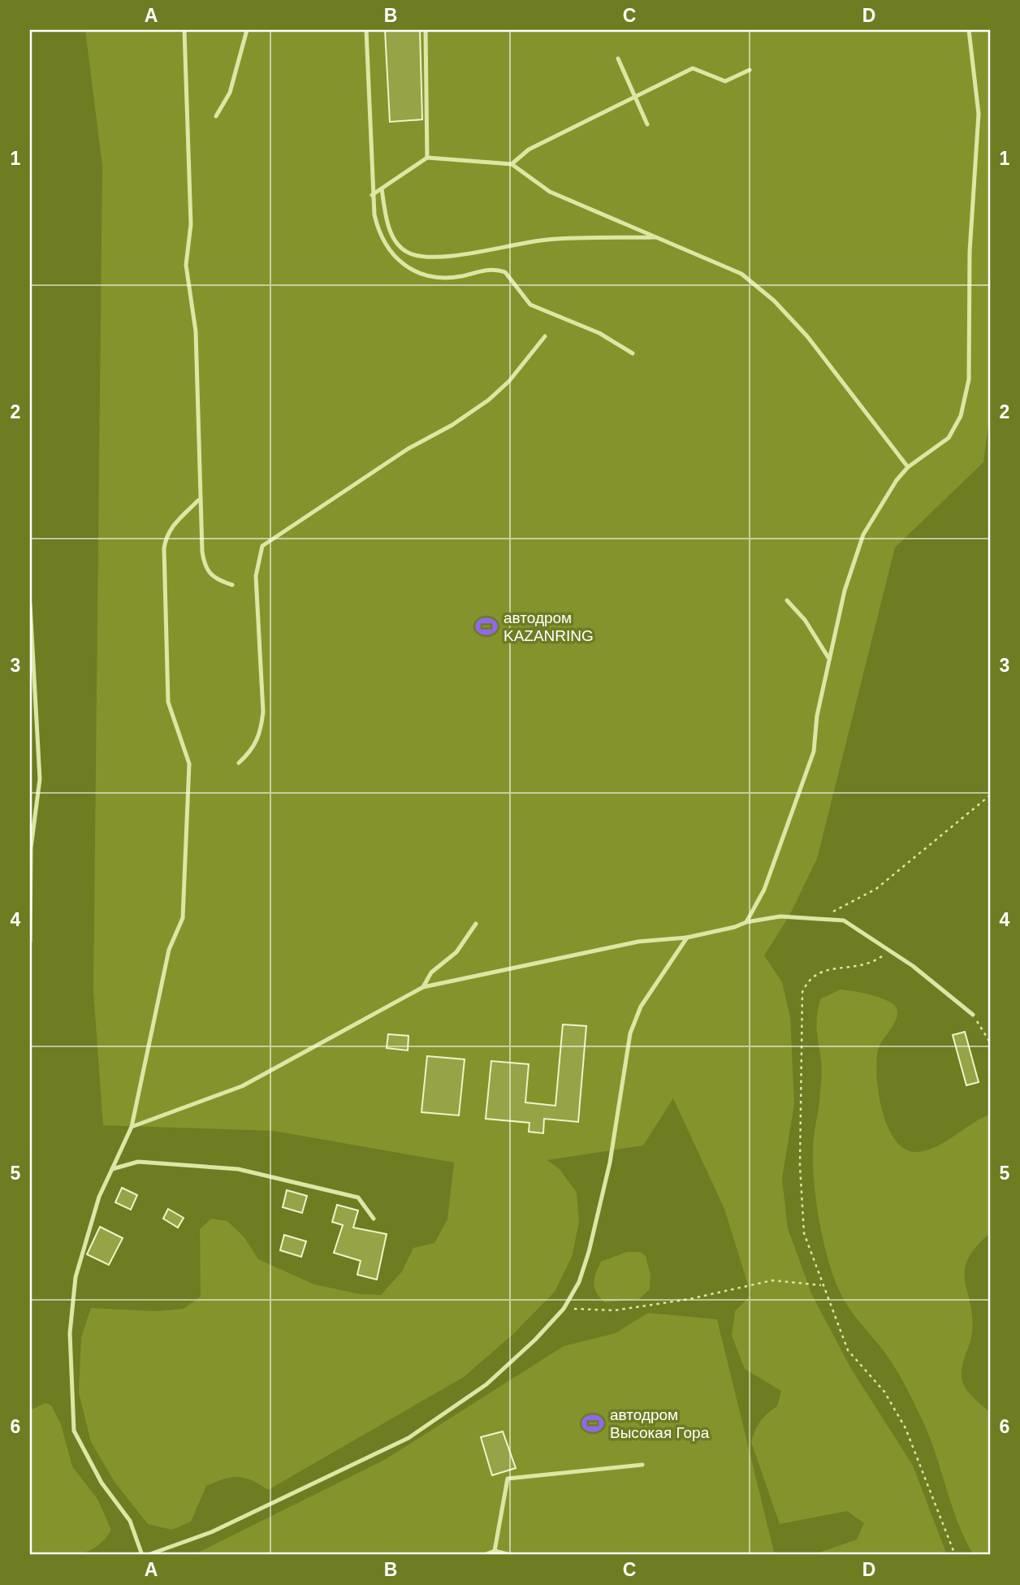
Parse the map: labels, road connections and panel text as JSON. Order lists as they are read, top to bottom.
{
  "places": {
    "sports": ["автодром KAZANRING", "автодром Высокая Гора"]
  },
  "grid": {
    "columns": [
      "A",
      "B",
      "C",
      "D"
    ],
    "rows": [
      "1",
      "2",
      "3",
      "4",
      "5",
      "6"
    ]
  }
}
